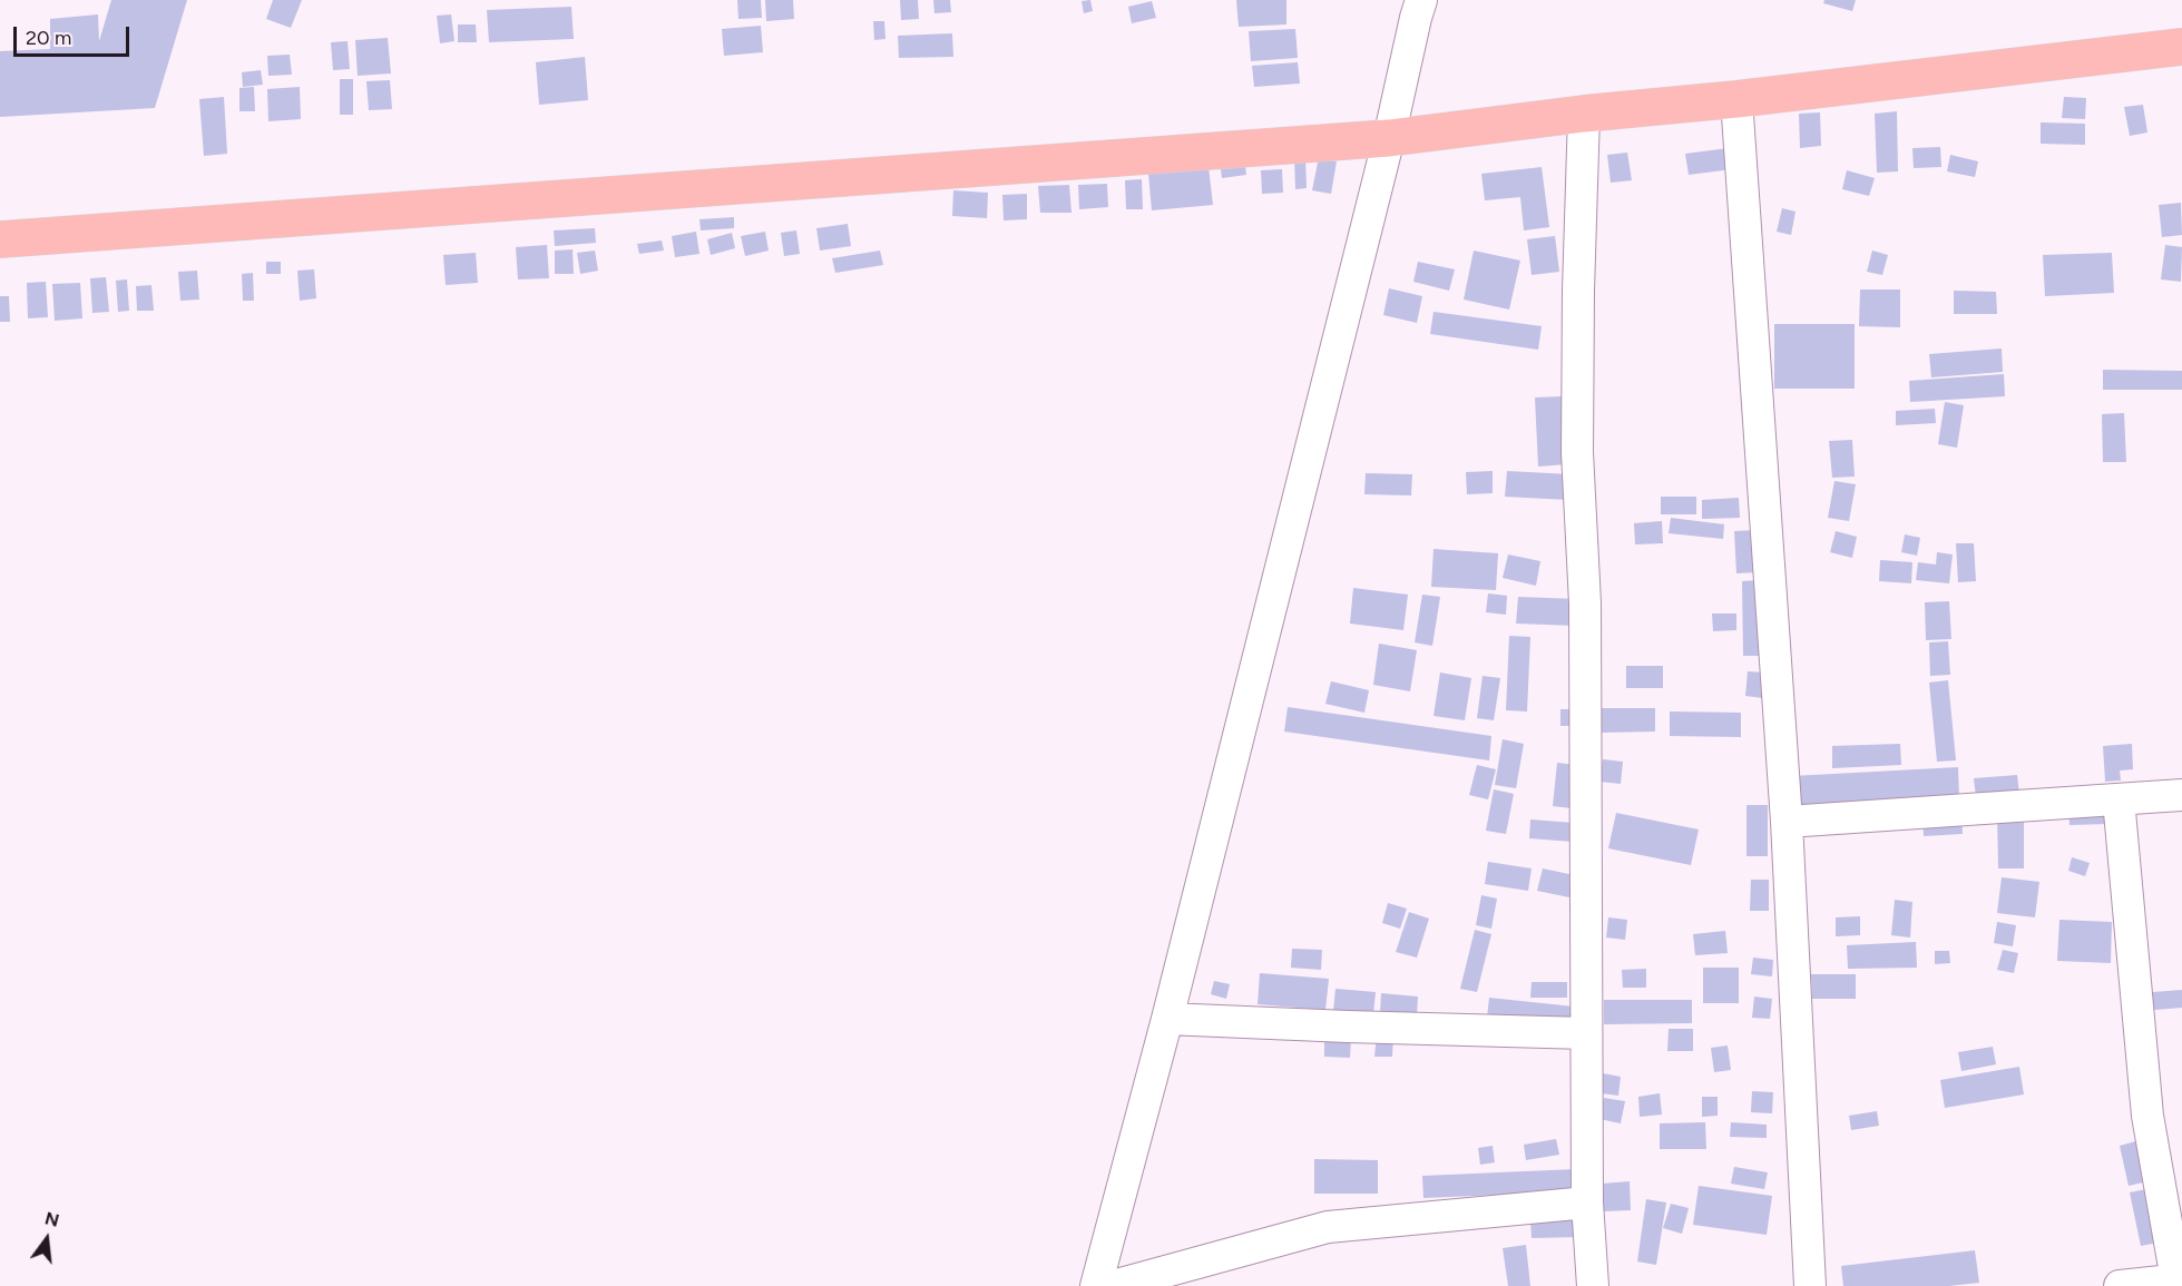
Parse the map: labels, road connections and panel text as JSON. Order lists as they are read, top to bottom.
{
  "scale_bar": "20 m",
  "north": "top"
}
